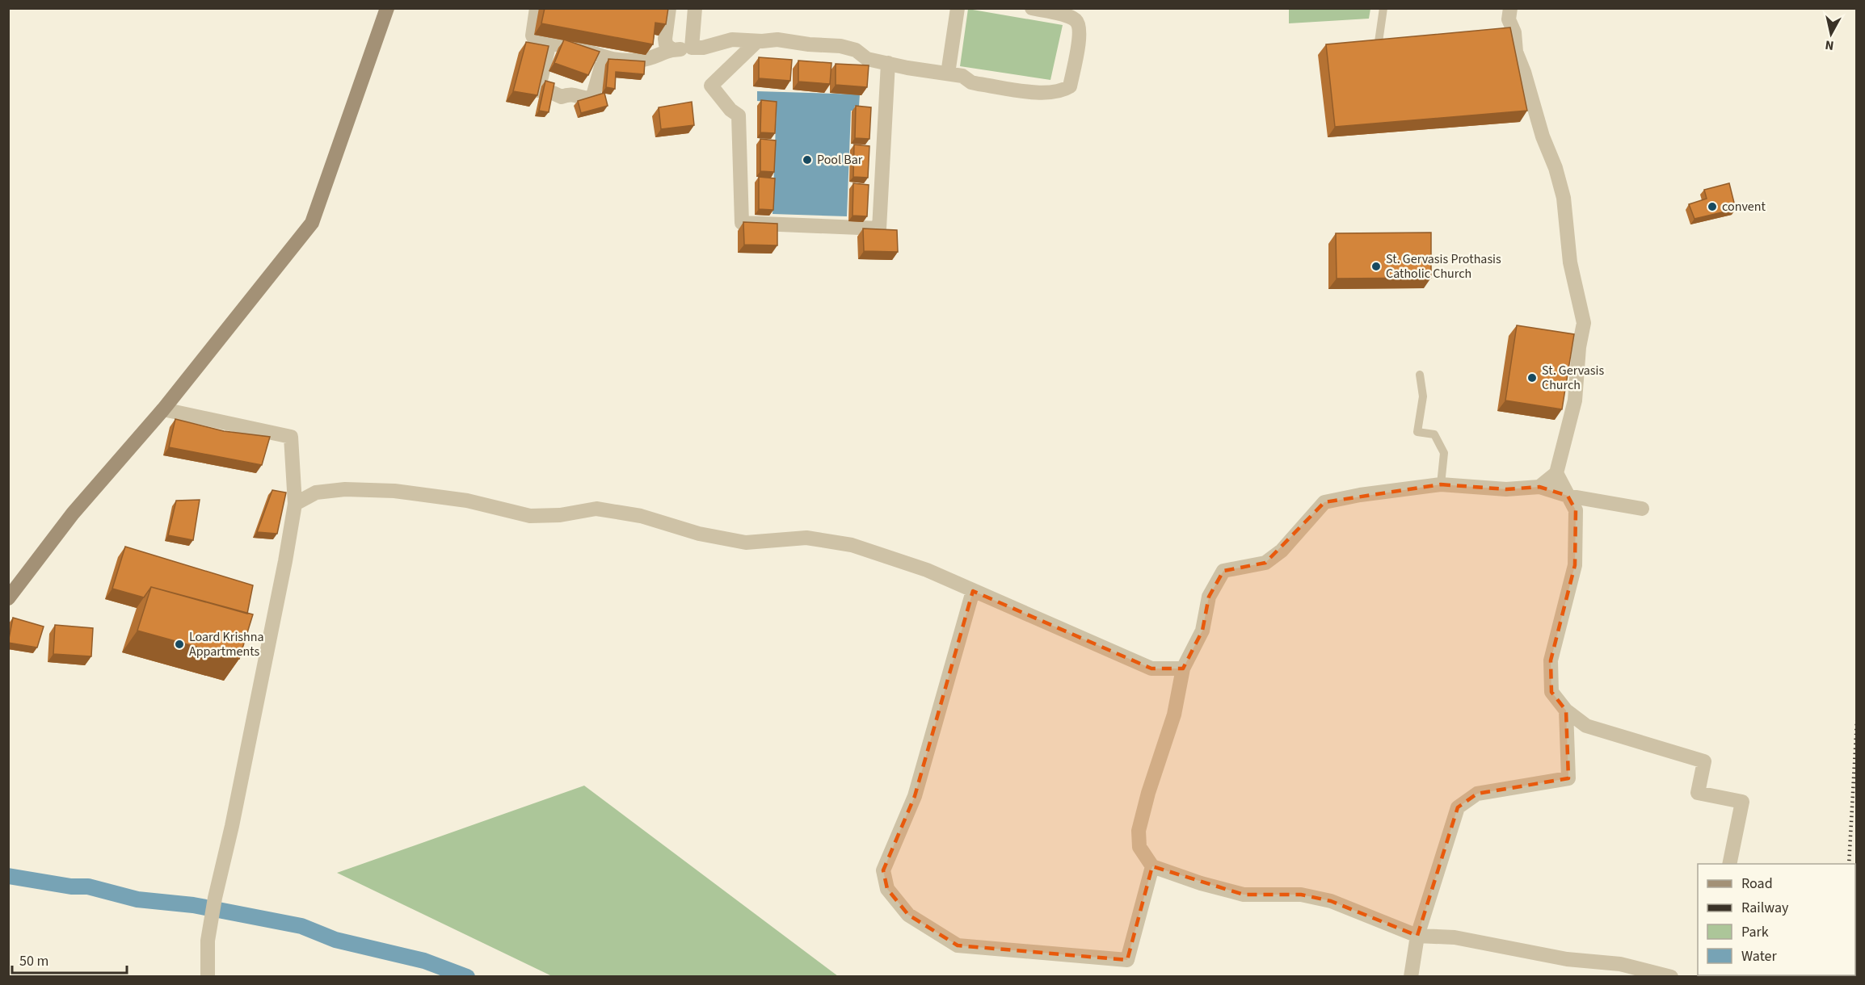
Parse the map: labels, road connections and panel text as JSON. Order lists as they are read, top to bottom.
{
  "places": [
    "Pool Bar",
    "convent",
    "St. Gervasis Prothasis Catholic Church",
    "St. Gervasis Church",
    "Loard Krishna Appartments"
  ],
  "legend": [
    "Road",
    "Railway",
    "Park",
    "Water"
  ],
  "scale_bar": "50 m",
  "north": "bottom"
}
